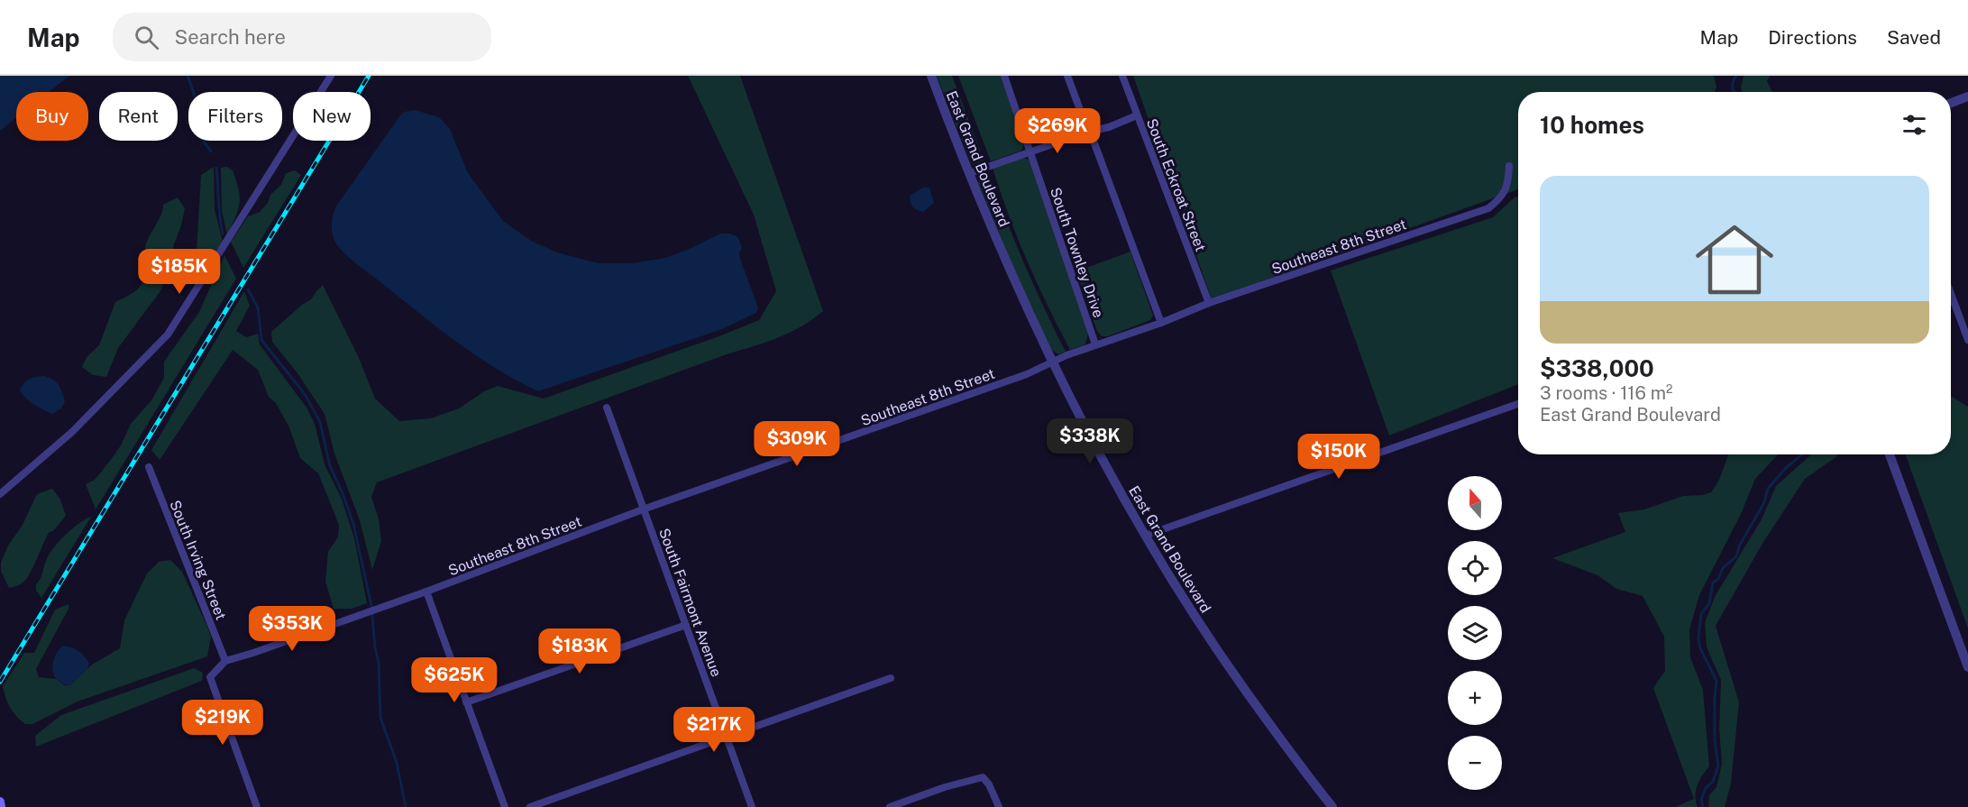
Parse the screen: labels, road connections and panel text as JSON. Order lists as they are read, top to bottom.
{
  "streets": {
    "street": [
      "East Grand Boulevard",
      "South Eckroat Street",
      "Southeast 8th Street",
      "South Townley Drive",
      "South Irving Street",
      "South Fairmont Avenue"
    ]
  },
  "crossings": [
    ["East Grand Boulevard", "Southeast 8th Street"],
    ["South Eckroat Street", "Southeast 8th Street"],
    ["Southeast 8th Street", "South Townley Drive"],
    ["Southeast 8th Street", "South Irving Street"],
    ["Southeast 8th Street", "South Fairmont Avenue"]
  ],
  "north": "top",
  "page": {
    "header": "Map",
    "search": "Search here",
    "nav": ["Map", "Directions", "Saved"],
    "chip": [
      "Buy",
      "Rent",
      "Filters",
      "New"
    ],
    "heading": "10 homes",
    "price": [
      "$269K",
      "$185K",
      "$338K",
      "$309K",
      "$150K",
      "$353K",
      "$183K",
      "$625K",
      "$219K",
      "$217K"
    ],
    "list": [
      {
        "name": "$338,000",
        "note": "3 rooms · 116 m² · East Grand Boulevard"
      }
    ],
    "map_buttons": ["+", "−"]
  }
}
